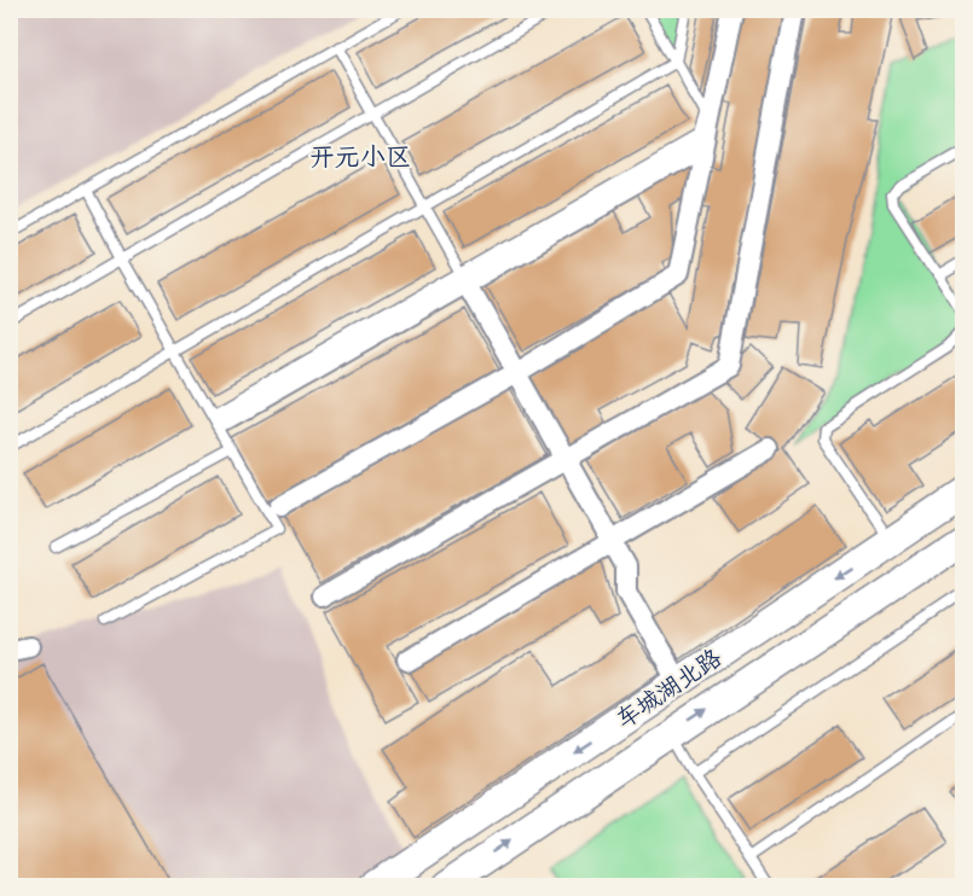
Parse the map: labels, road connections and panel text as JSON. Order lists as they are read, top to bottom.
{
  "streets": {
    "main road": ["车城湖北路"]
  },
  "districts": ["开元小区"]
}
